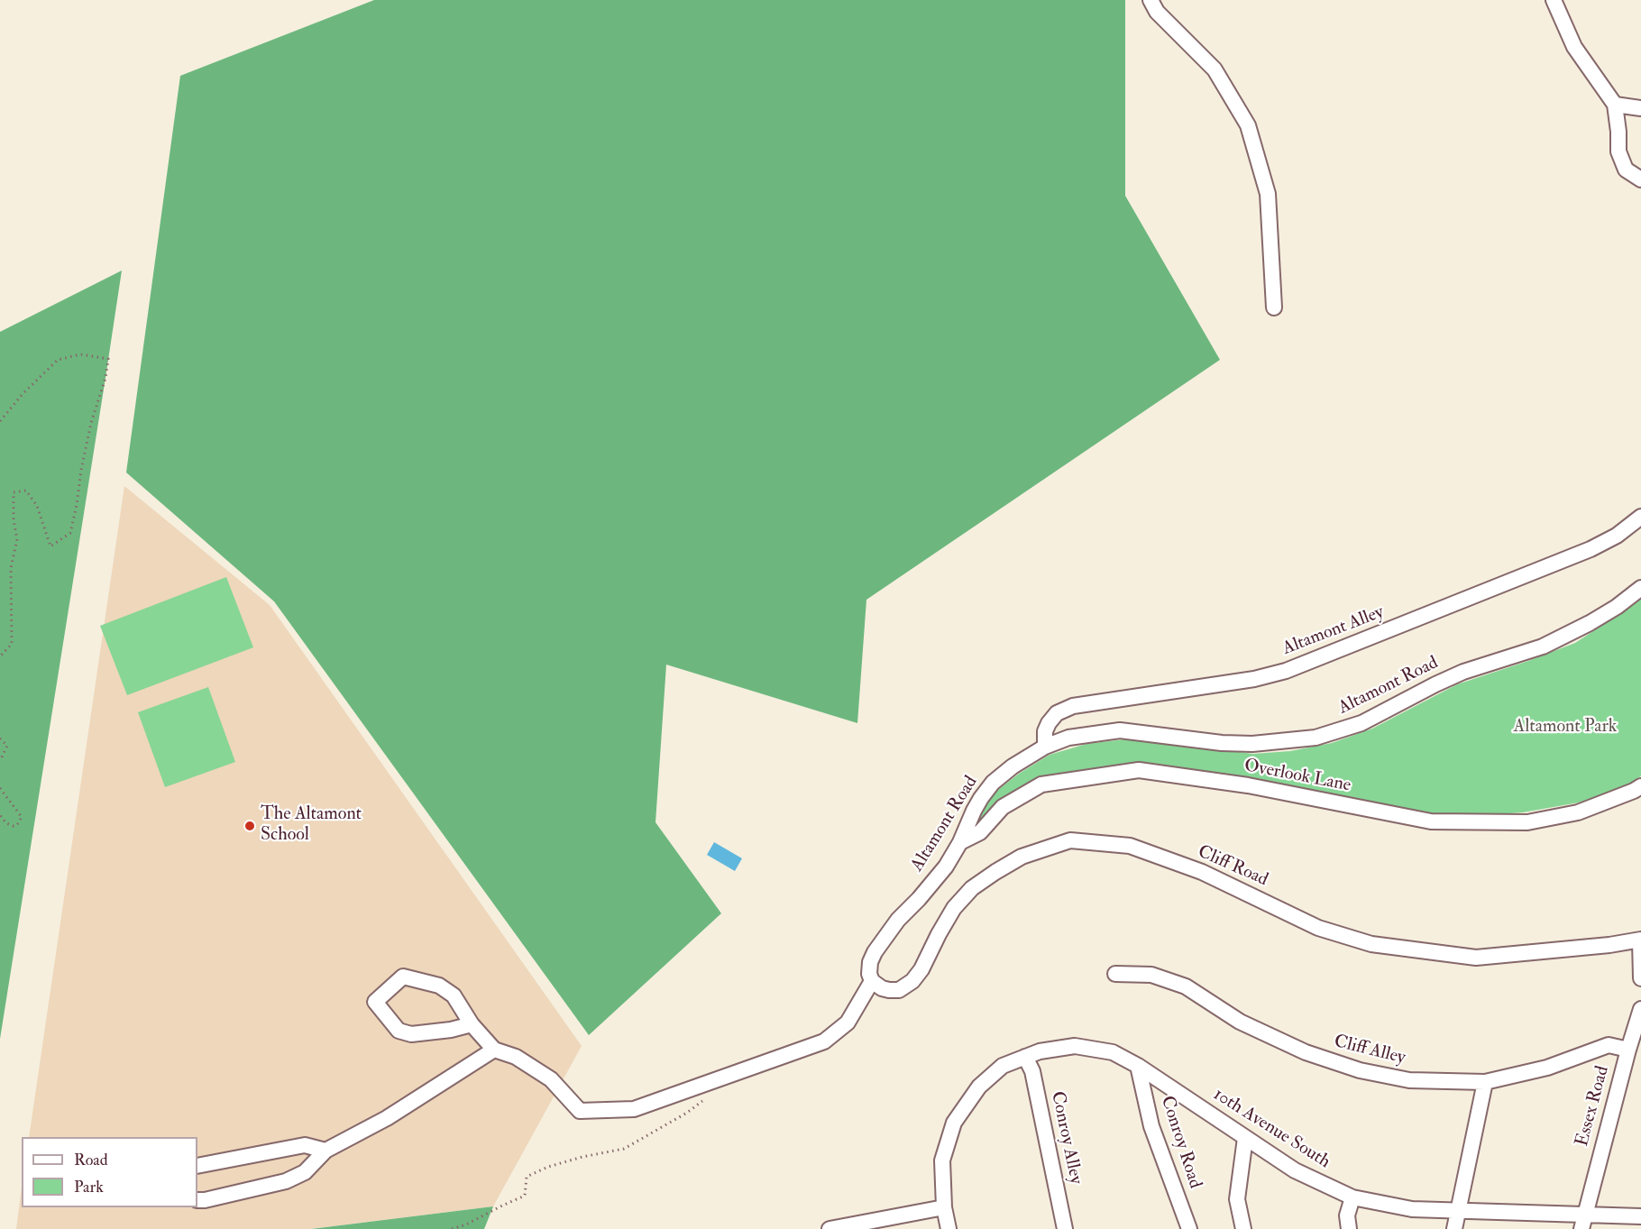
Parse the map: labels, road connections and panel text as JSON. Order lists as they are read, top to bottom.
{
  "streets": {
    "street": [
      "Altamont Alley",
      "Altamont Road",
      "Overlook Lane",
      "Cliff Road",
      "Cliff Alley",
      "Essex Road",
      "10th Avenue South",
      "Conroy Alley",
      "Conroy Road"
    ]
  },
  "crossings": [
    ["Altamont Alley", "Altamont Road"],
    ["Altamont Road", "Overlook Lane"],
    ["Altamont Road", "Cliff Road"],
    ["Cliff Alley", "Essex Road"],
    ["Essex Road", "10th Avenue South"],
    ["10th Avenue South", "Conroy Alley"],
    ["10th Avenue South", "Conroy Road"]
  ],
  "parks": ["Altamont Park"],
  "places": ["The Altamont School"],
  "legend": ["Road", "Park"]
}
